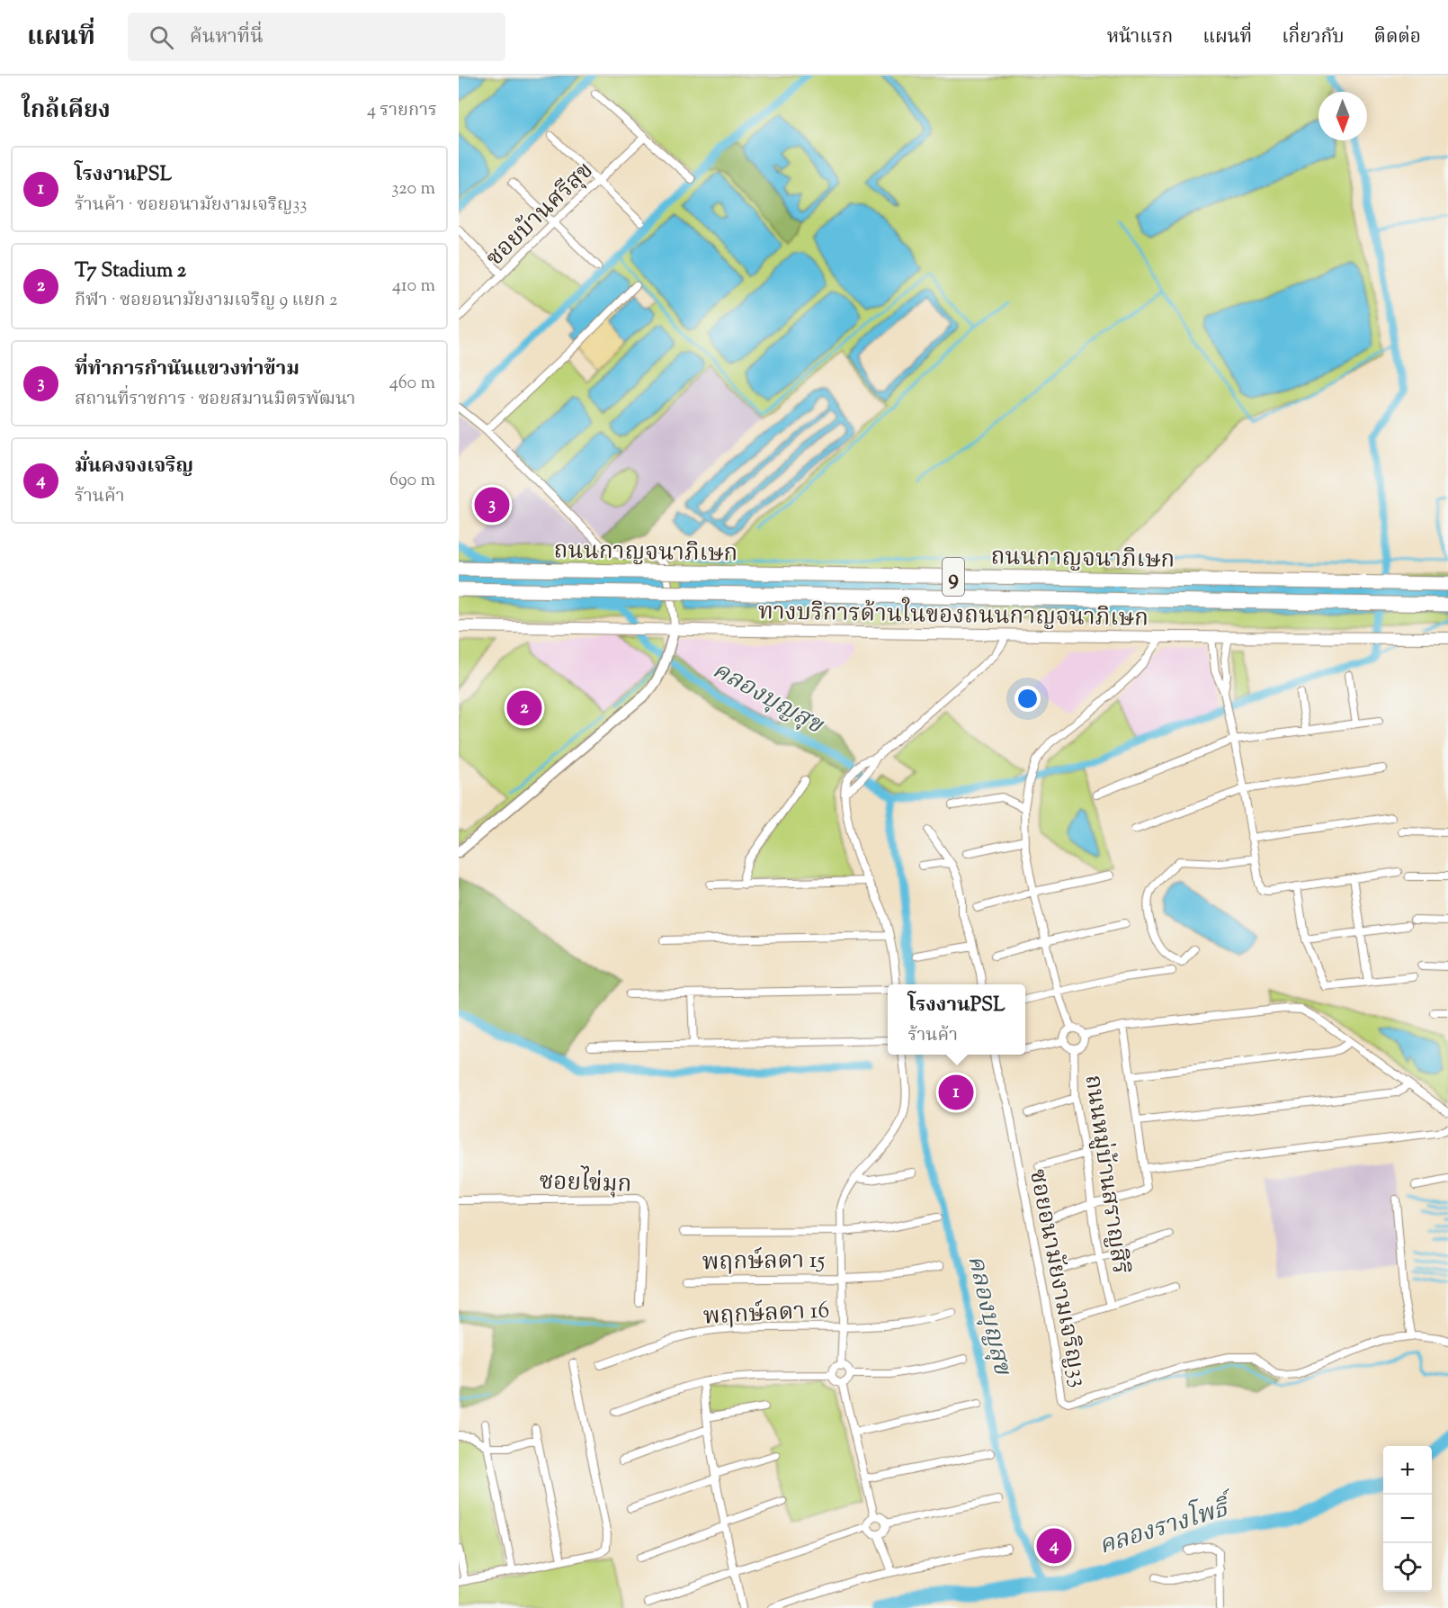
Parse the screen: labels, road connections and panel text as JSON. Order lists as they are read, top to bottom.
{
  "streets": {
    "highway": ["ถนนกาญจนาภิเษก", "9"],
    "main road": ["ทางบริการด้านในของถนนกาญจนาภิเษก"],
    "street": [
      "ซอยบ้านศรีสุข",
      "ถนนหมู่บ้านสราญสิริ",
      "ซอยไข่มุก",
      "พฤกษ์ลดา 15",
      "ซอยอนามัยงามเจริญ33",
      "พฤกษ์ลดา 16"
    ]
  },
  "water": ["คลองบุญสุข", "คลองรางโพธิ์"],
  "north": "bottom",
  "page": {
    "header": "แผนที่",
    "search": "ค้นหาที่นี่",
    "nav": [
      "หน้าแรก",
      "แผนที่",
      "เกี่ยวกับ",
      "ติดต่อ"
    ],
    "heading": ["ใกล้เคียง", "4 รายการ"],
    "list": [
      {
        "mark": "1",
        "name": "โรงงานPSL",
        "note": "ร้านค้า · ซอยอนามัยงามเจริญ33",
        "value": "320 m"
      },
      {
        "mark": "2",
        "name": "T7 Stadium 2",
        "note": "กีฬา · ซอยอนามัยงามเจริญ 9 แยก 2",
        "value": "410 m"
      },
      {
        "mark": "3",
        "name": "ที่ทำการกำนันแขวงท่าข้าม",
        "note": "สถานที่ราชการ · ซอยสมานมิตรพัฒนา",
        "value": "460 m"
      },
      {
        "mark": "4",
        "name": "มั่นคงจงเจริญ",
        "note": "ร้านค้า",
        "value": "690 m"
      }
    ],
    "pins": [
      "3",
      "2",
      "1",
      "4"
    ],
    "popup": ["โรงงานPSL", "ร้านค้า"],
    "map_buttons": ["+", "−"]
  }
}
